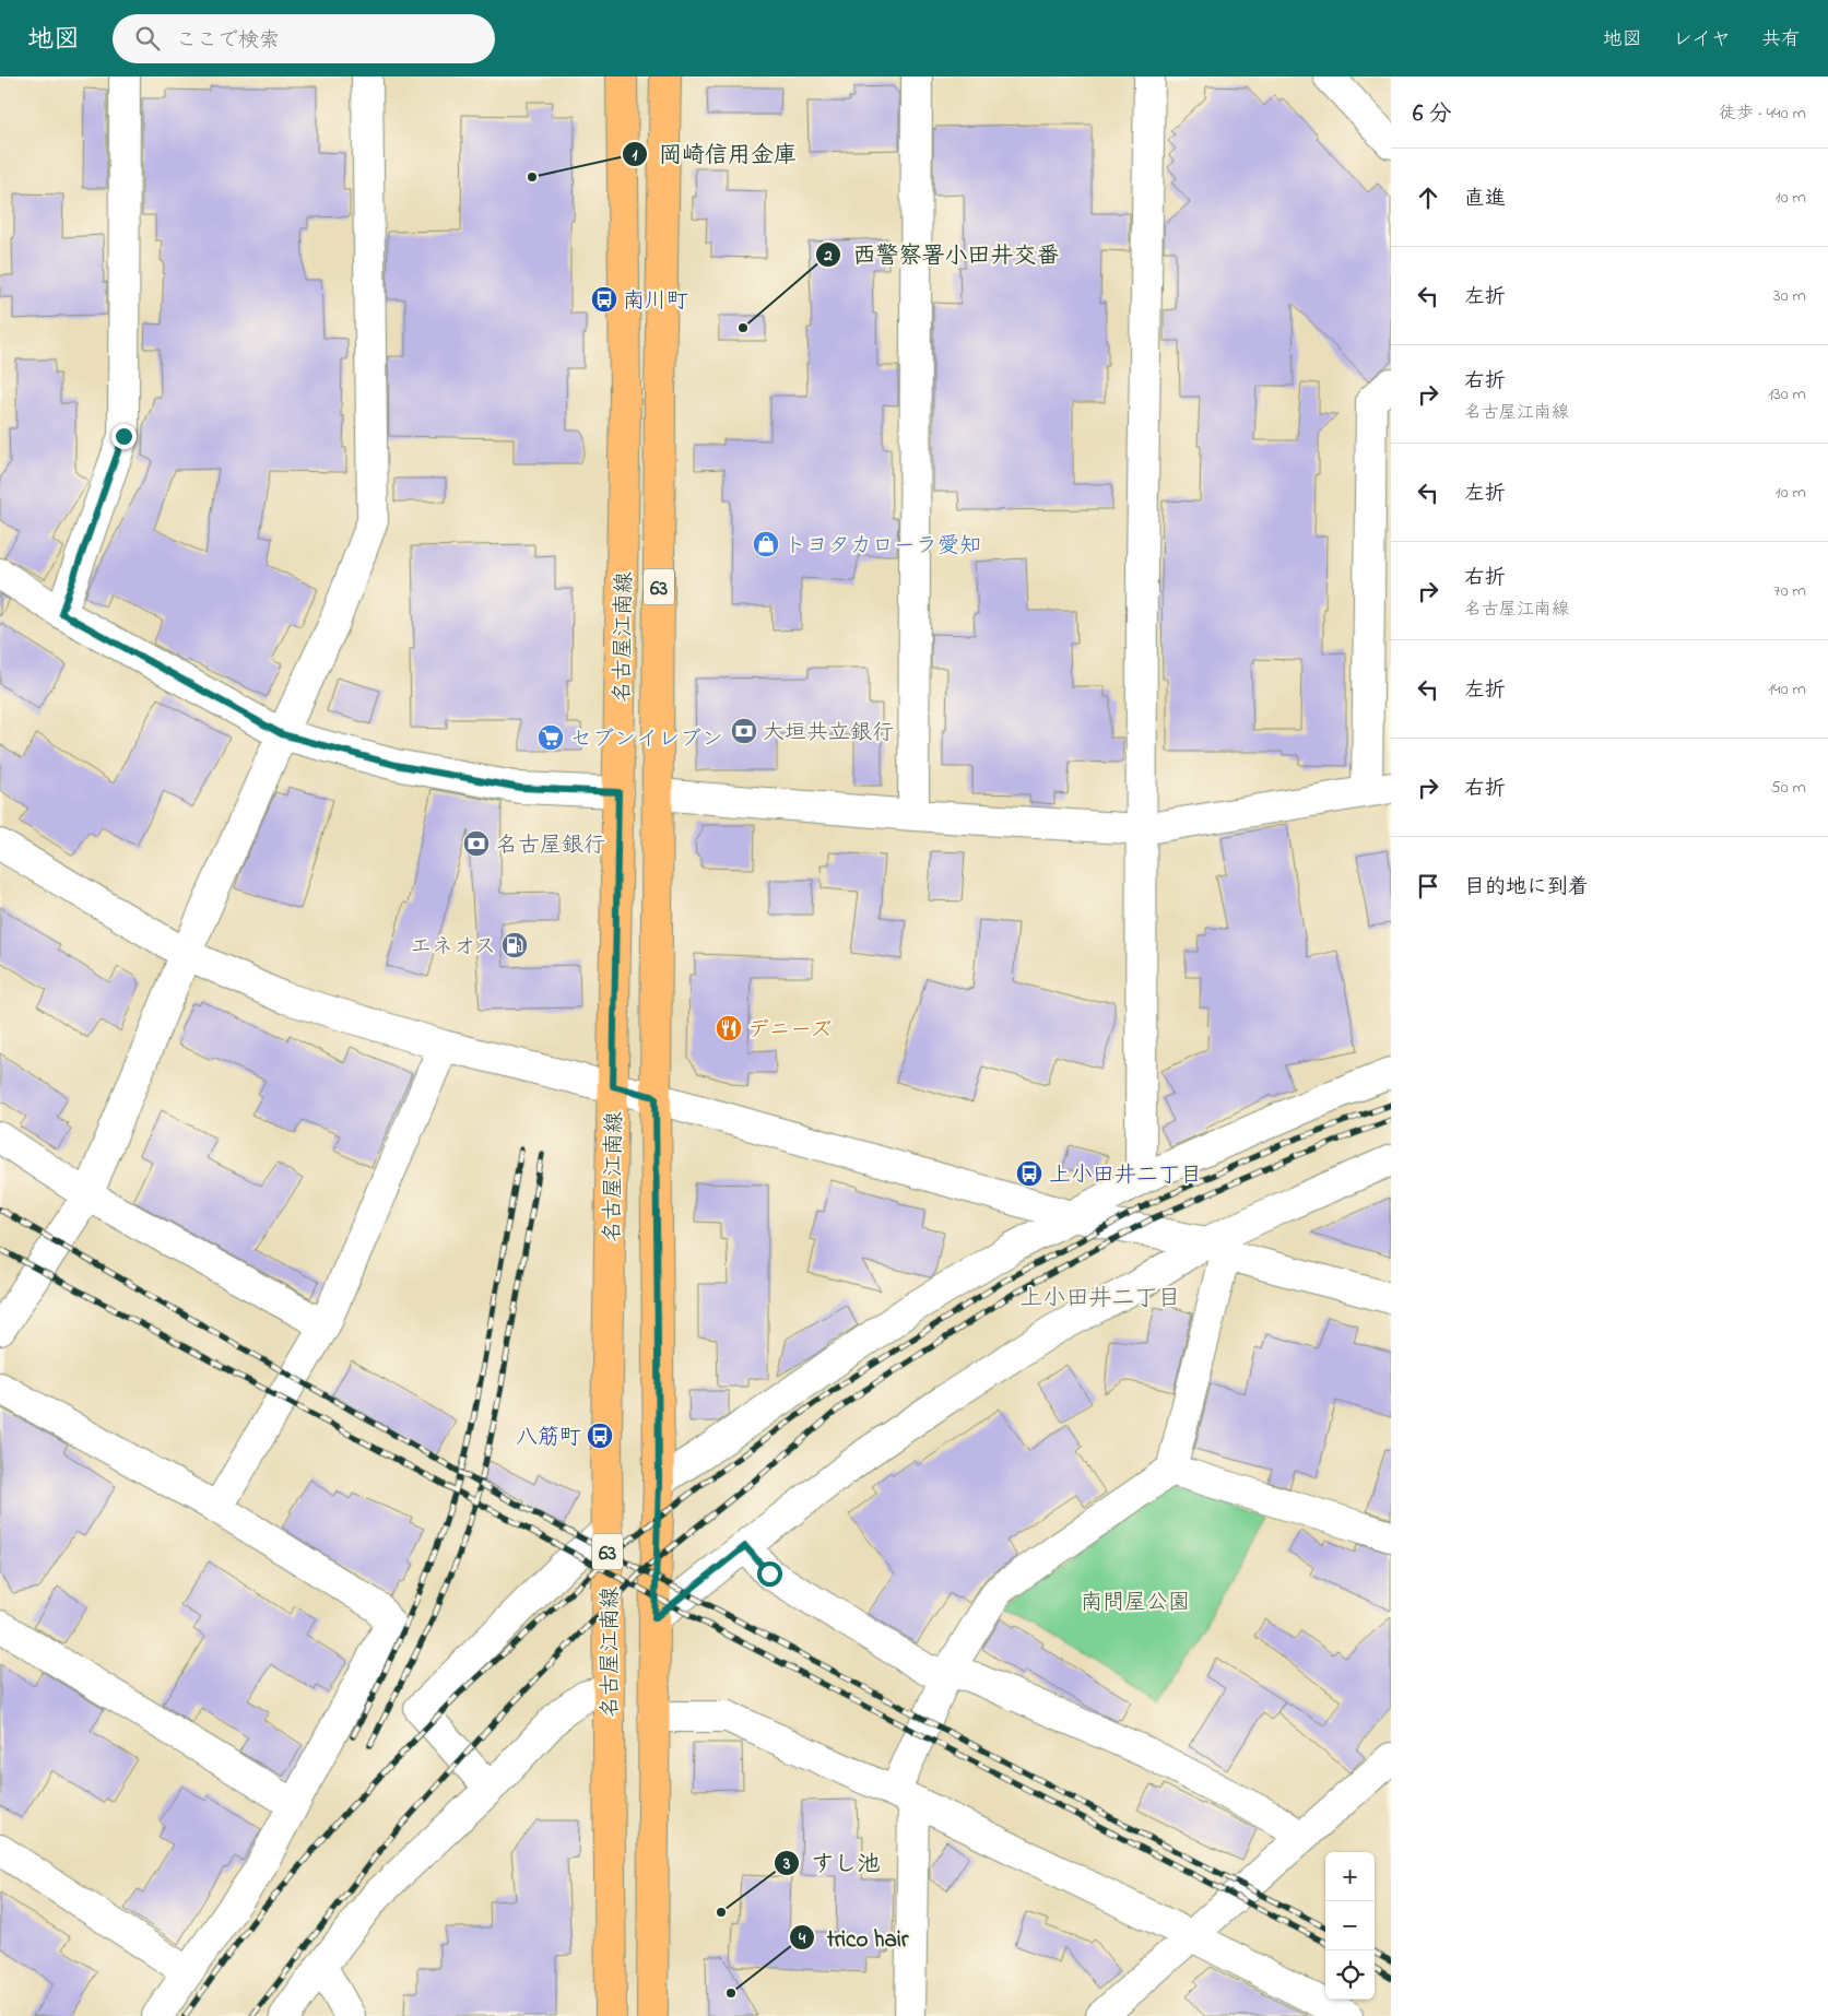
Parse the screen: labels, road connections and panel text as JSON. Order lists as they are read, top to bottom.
{
  "streets": {
    "main road": ["63", "名古屋江南線"]
  },
  "districts": ["上小田井二丁目"],
  "parks": ["南問屋公園"],
  "places": {
    "other": [
      "岡崎信用金庫",
      "西警察署小田井交番",
      "すし池",
      "trico hair"
    ],
    "bus stop": ["南川町", "上小田井二丁目", "八筋町"],
    "shop": ["トヨタカローラ愛知"],
    "bank": ["大垣共立銀行", "名古屋銀行"],
    "supermarket": ["セブンイレブン"],
    "fuel station": ["エネオス"],
    "restaurant": ["デニーズ"]
  },
  "page": {
    "header": "地図",
    "search": "ここで検索",
    "nav": ["地図", "レイヤ", "共有"],
    "heading": ["6 分", "徒歩 · 440 m"],
    "list": [
      ["直進", "10 m"],
      ["左折", "30 m"],
      ["右折", "名古屋江南線", "130 m"],
      ["左折", "10 m"],
      ["右折", "名古屋江南線", "70 m"],
      ["左折", "140 m"],
      ["右折", "50 m"],
      "目的地に到着"
    ],
    "map_buttons": ["+", "−"]
  }
}
